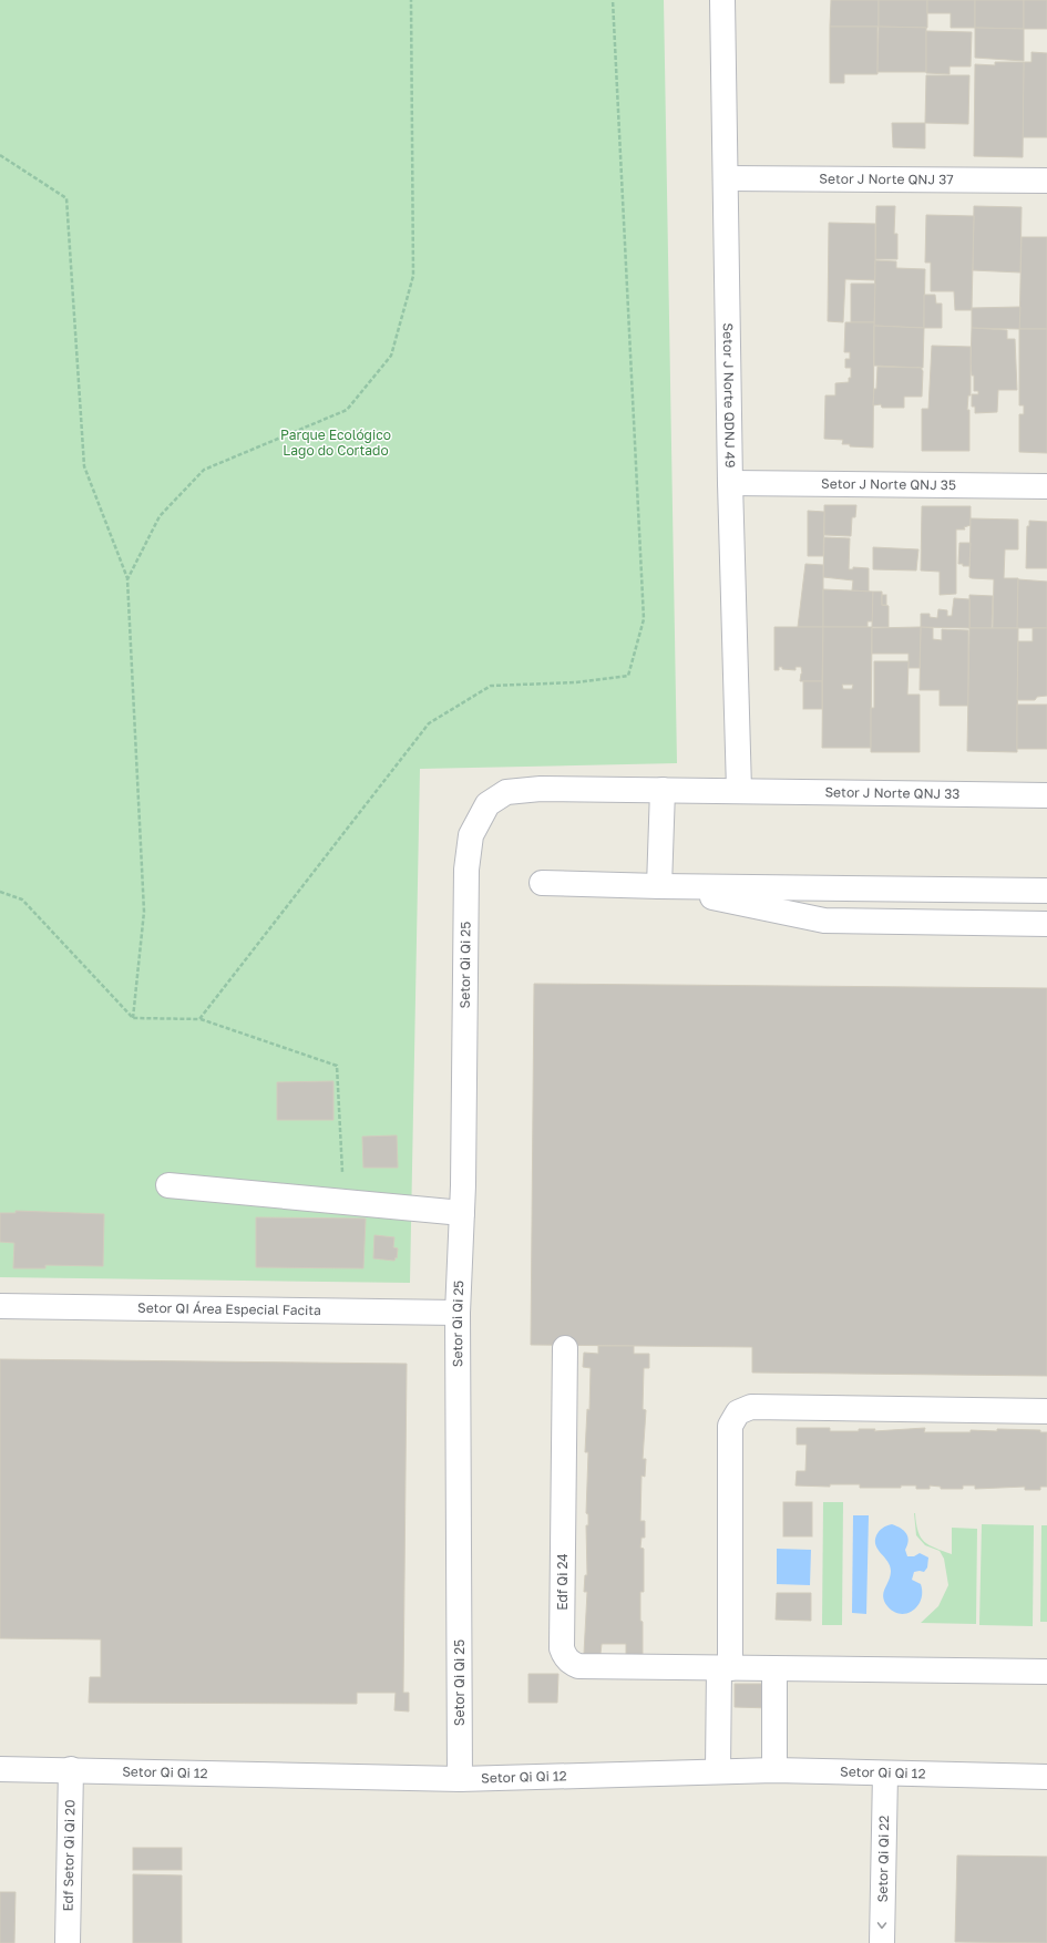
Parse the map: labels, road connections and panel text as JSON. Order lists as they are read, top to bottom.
{
  "streets": {
    "street": [
      "Setor J Norte QNJ 37",
      "Setor J Norte QDNJ 49",
      "Setor J Norte QNJ 35",
      "Setor J Norte QNJ 33",
      "Setor Qi Qi 25",
      "Setor QI Área Especial Facita",
      "Edf Qi 24",
      "Setor Qi Qi 12",
      "Edf Setor Qi Qi 20",
      "Setor Qi Qi 22"
    ]
  },
  "crossings": [
    ["Setor J Norte QNJ 37", "Setor J Norte QDNJ 49"],
    ["Setor J Norte QDNJ 49", "Setor J Norte QNJ 35"],
    ["Setor J Norte QDNJ 49", "Setor J Norte QNJ 33"],
    ["Setor J Norte QNJ 33", "Setor Qi Qi 25"],
    ["Setor Qi Qi 25", "Setor QI Área Especial Facita"],
    ["Setor Qi Qi 25", "Setor Qi Qi 12"],
    ["Setor Qi Qi 12", "Edf Setor Qi Qi 20"],
    ["Setor Qi Qi 12", "Setor Qi Qi 22"]
  ],
  "one_way": ["Setor Qi Qi 22"],
  "parks": ["Parque Ecológico Lago do Cortado"]
}
